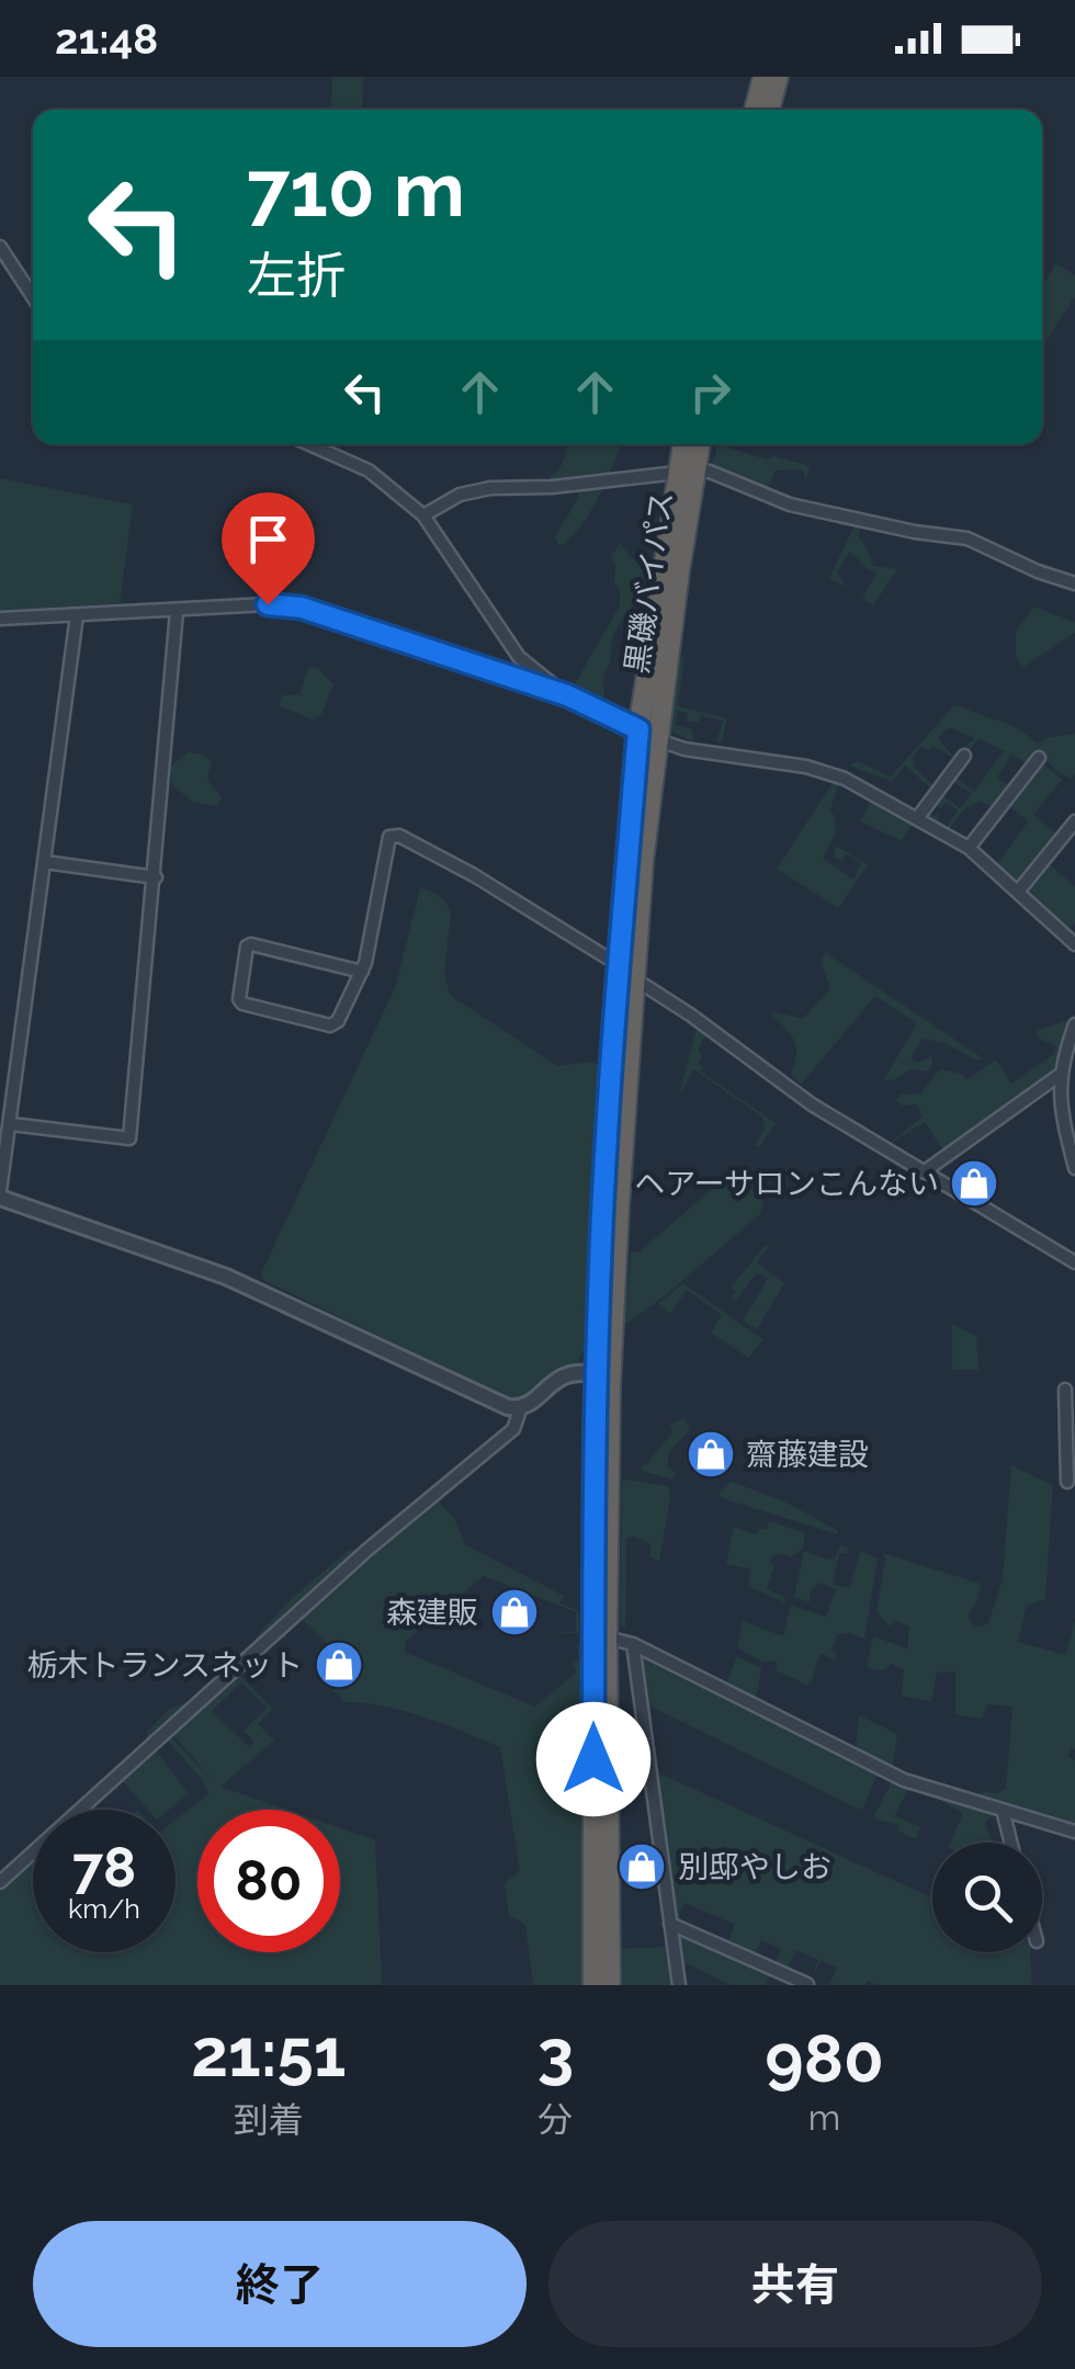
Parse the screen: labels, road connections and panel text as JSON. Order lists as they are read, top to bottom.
{
  "streets": {
    "highway": ["黒磯バイパス"]
  },
  "places": {
    "shop": [
      "ヘアーサロンこんない",
      "齋藤建設",
      "森建販",
      "栃木トランスネット",
      "別邸やしお"
    ]
  },
  "page": {
    "status": "21:48",
    "turn": ["710 m", "左折"],
    "speed": "78 km/h",
    "limit": "80",
    "eta": [
      "21:51",
      "到着",
      "3",
      "分",
      "980",
      "m"
    ],
    "buttons": ["終了", "共有"]
  }
}
